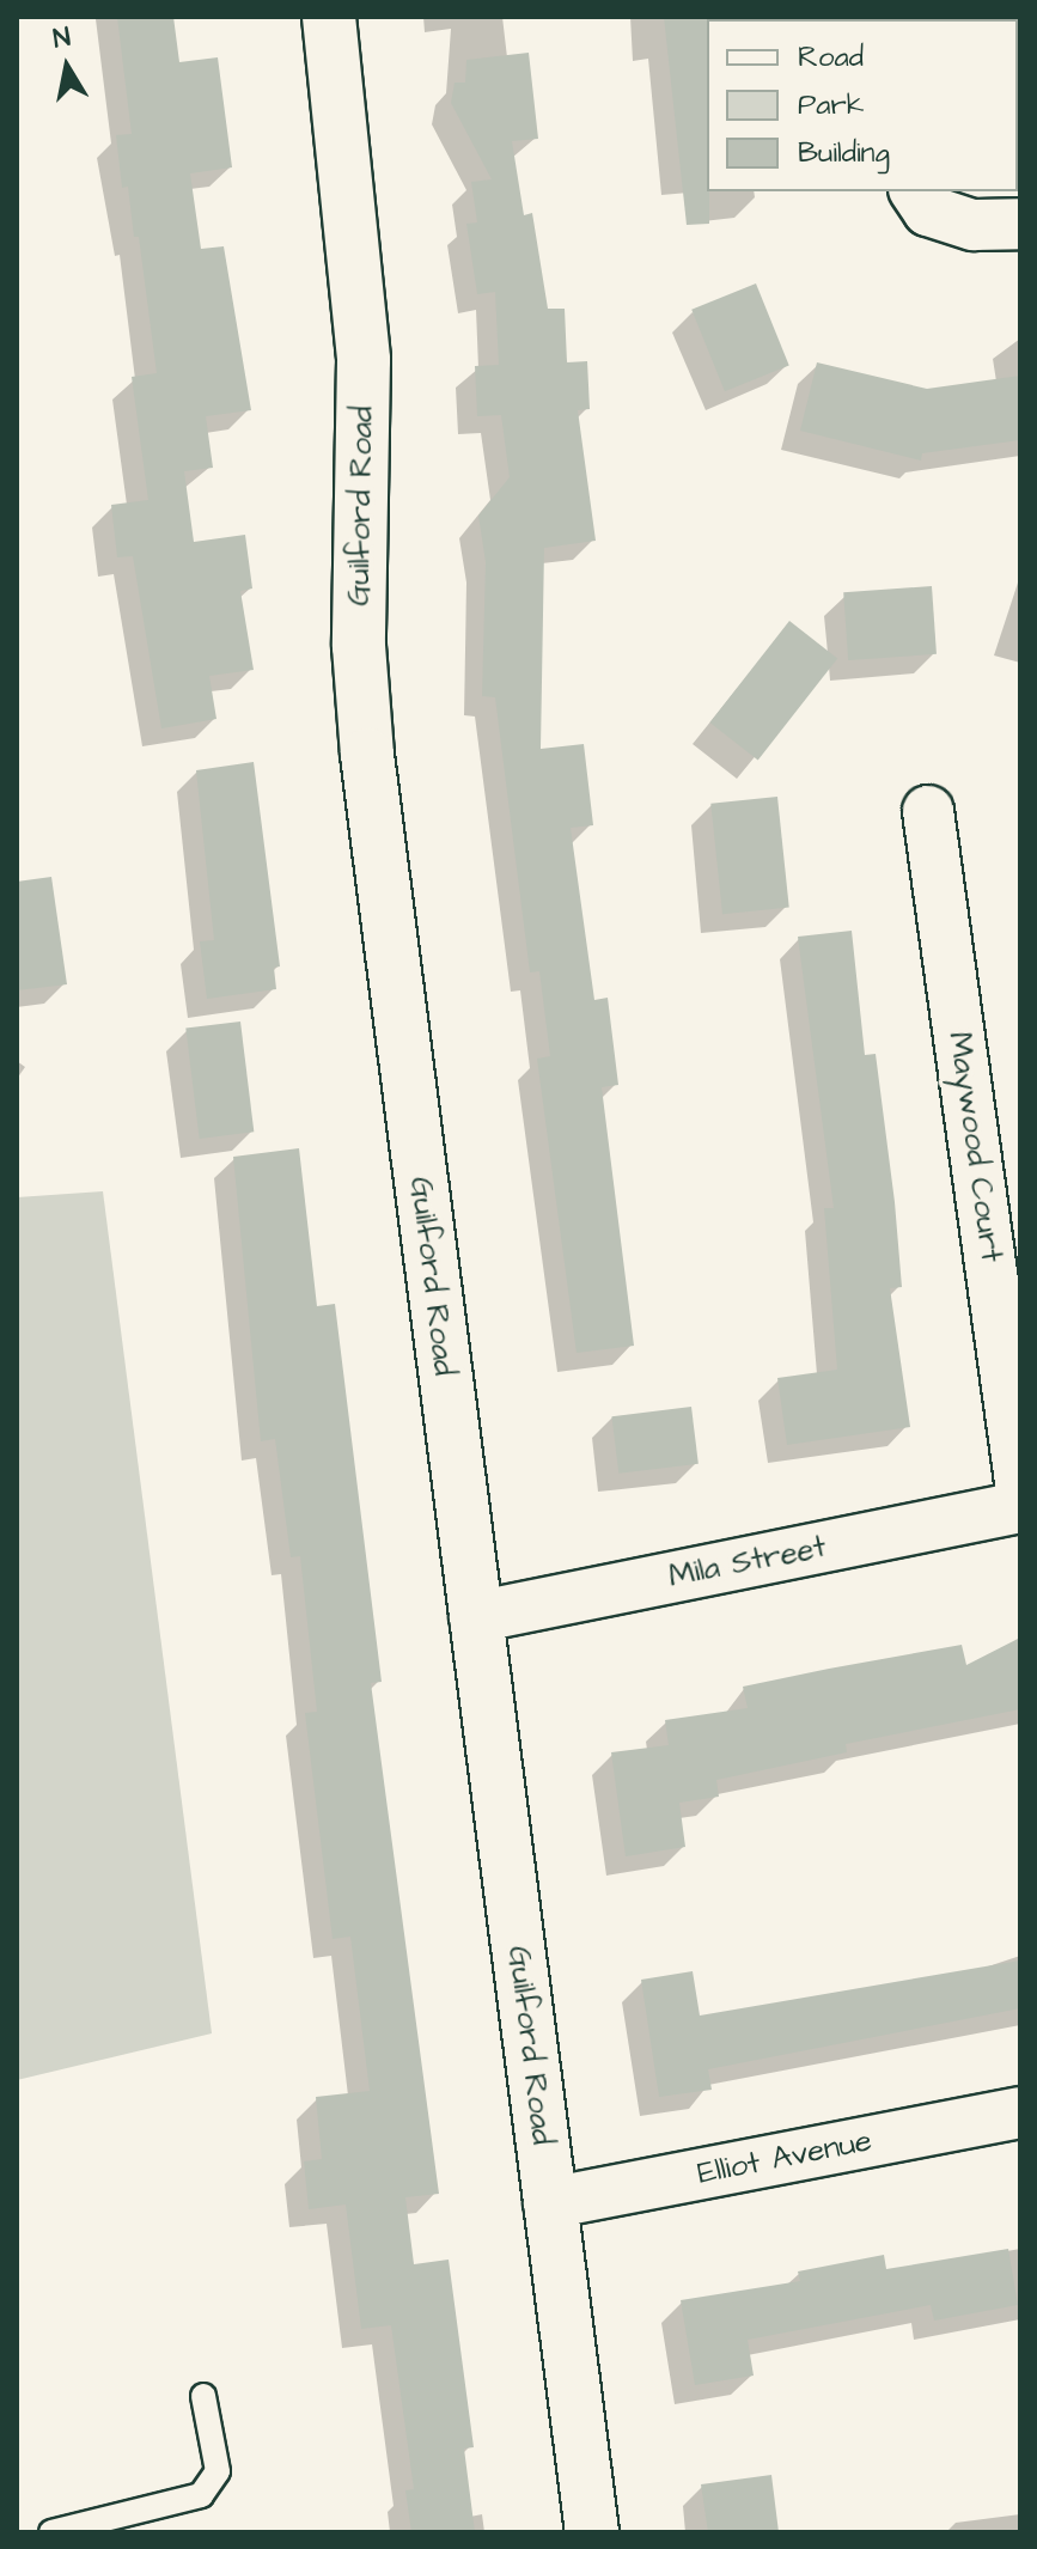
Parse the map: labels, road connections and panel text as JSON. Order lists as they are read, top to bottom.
{
  "streets": {
    "street": [
      "Guilford Road",
      "Maywood Court",
      "Mila Street",
      "Elliot Avenue"
    ]
  },
  "crossings": [
    ["Guilford Road", "Mila Street"],
    ["Guilford Road", "Elliot Avenue"]
  ],
  "legend": ["Road", "Park", "Building"],
  "north": "top"
}
